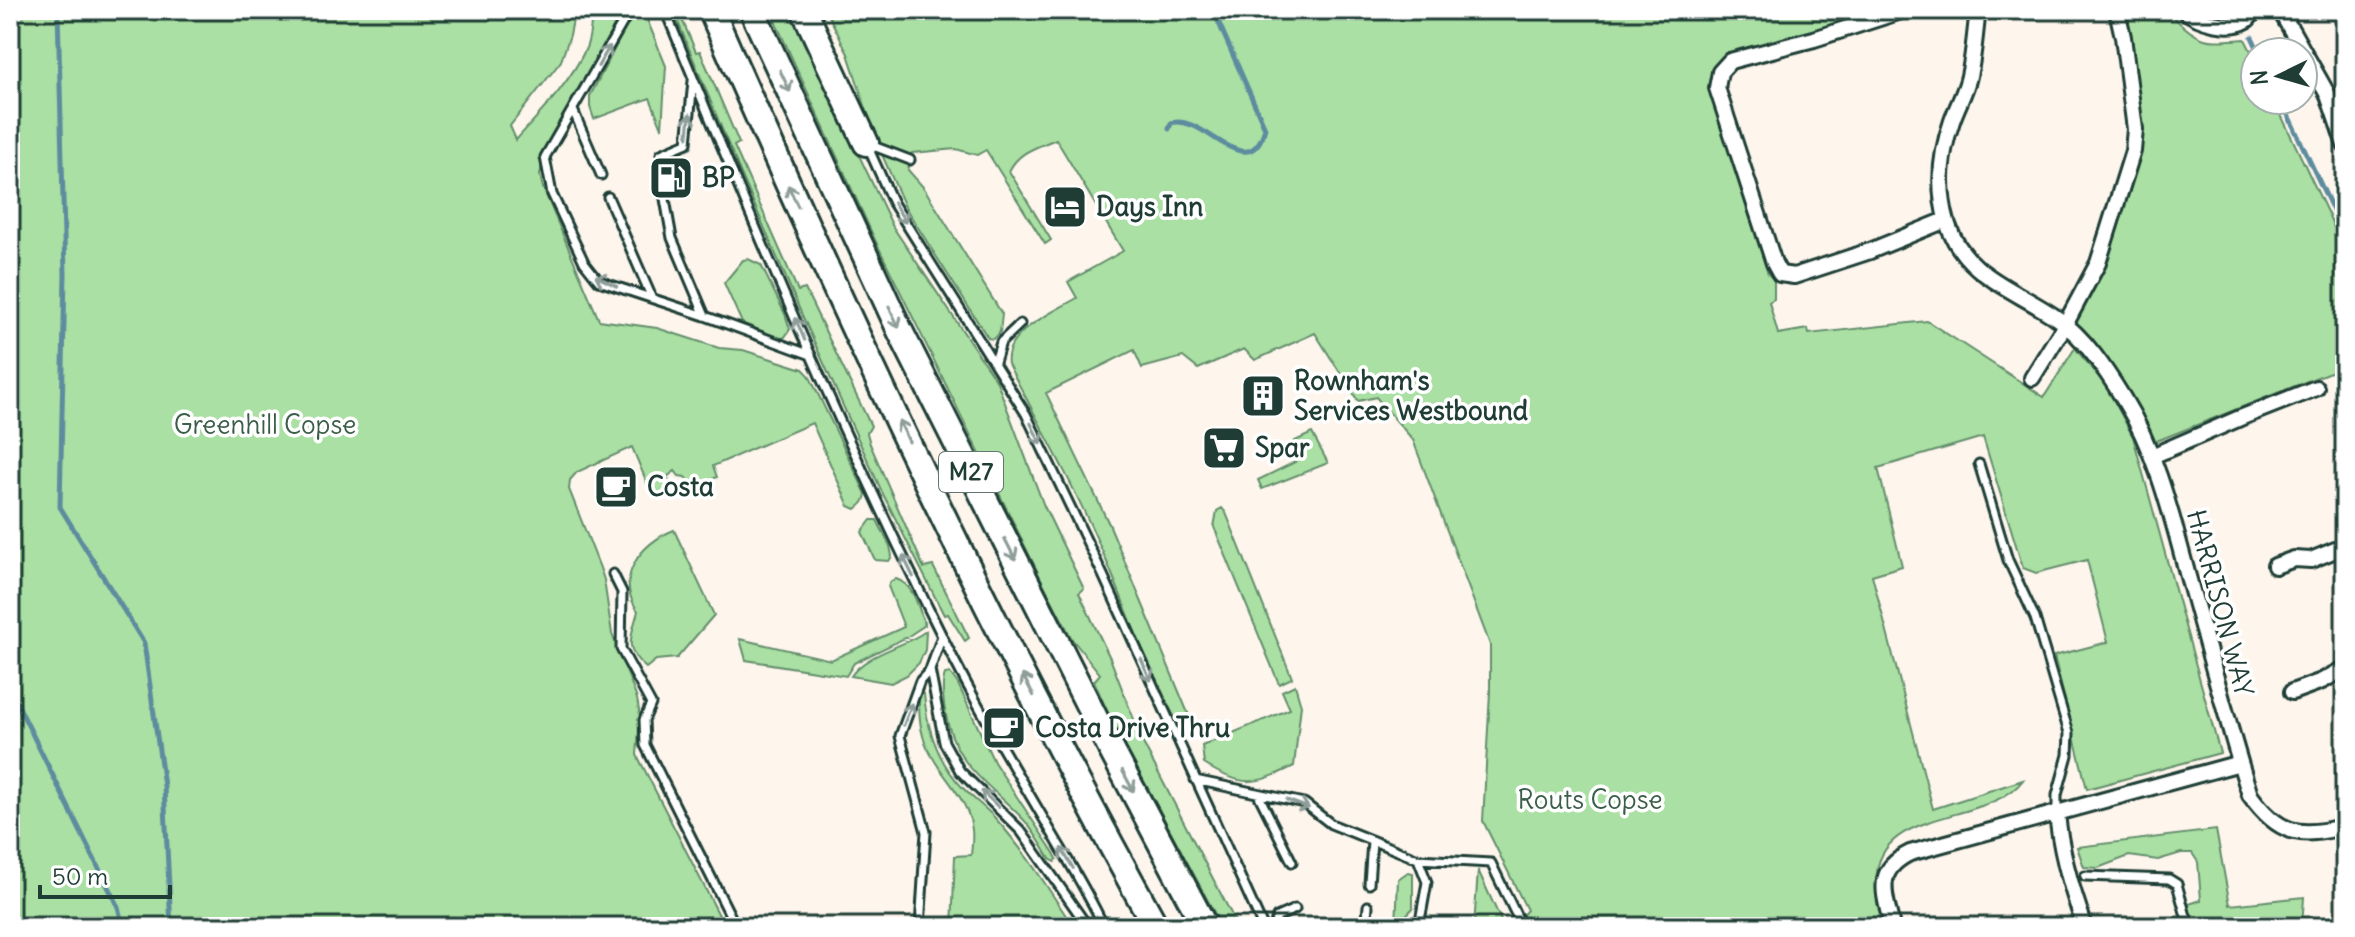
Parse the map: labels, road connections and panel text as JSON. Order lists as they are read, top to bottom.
{
  "streets": {
    "highway": ["M27"],
    "street": ["HARRISON WAY"]
  },
  "parks": ["Greenhill Copse", "Routs Copse"],
  "places": {
    "fuel station": ["BP"],
    "hotel": ["Days Inn"],
    "building": ["Rownham's Services Westbound"],
    "supermarket": ["Spar"],
    "cafe": ["Costa", "Costa Drive Thru"]
  },
  "scale_bar": "50 m",
  "north": "left"
}
